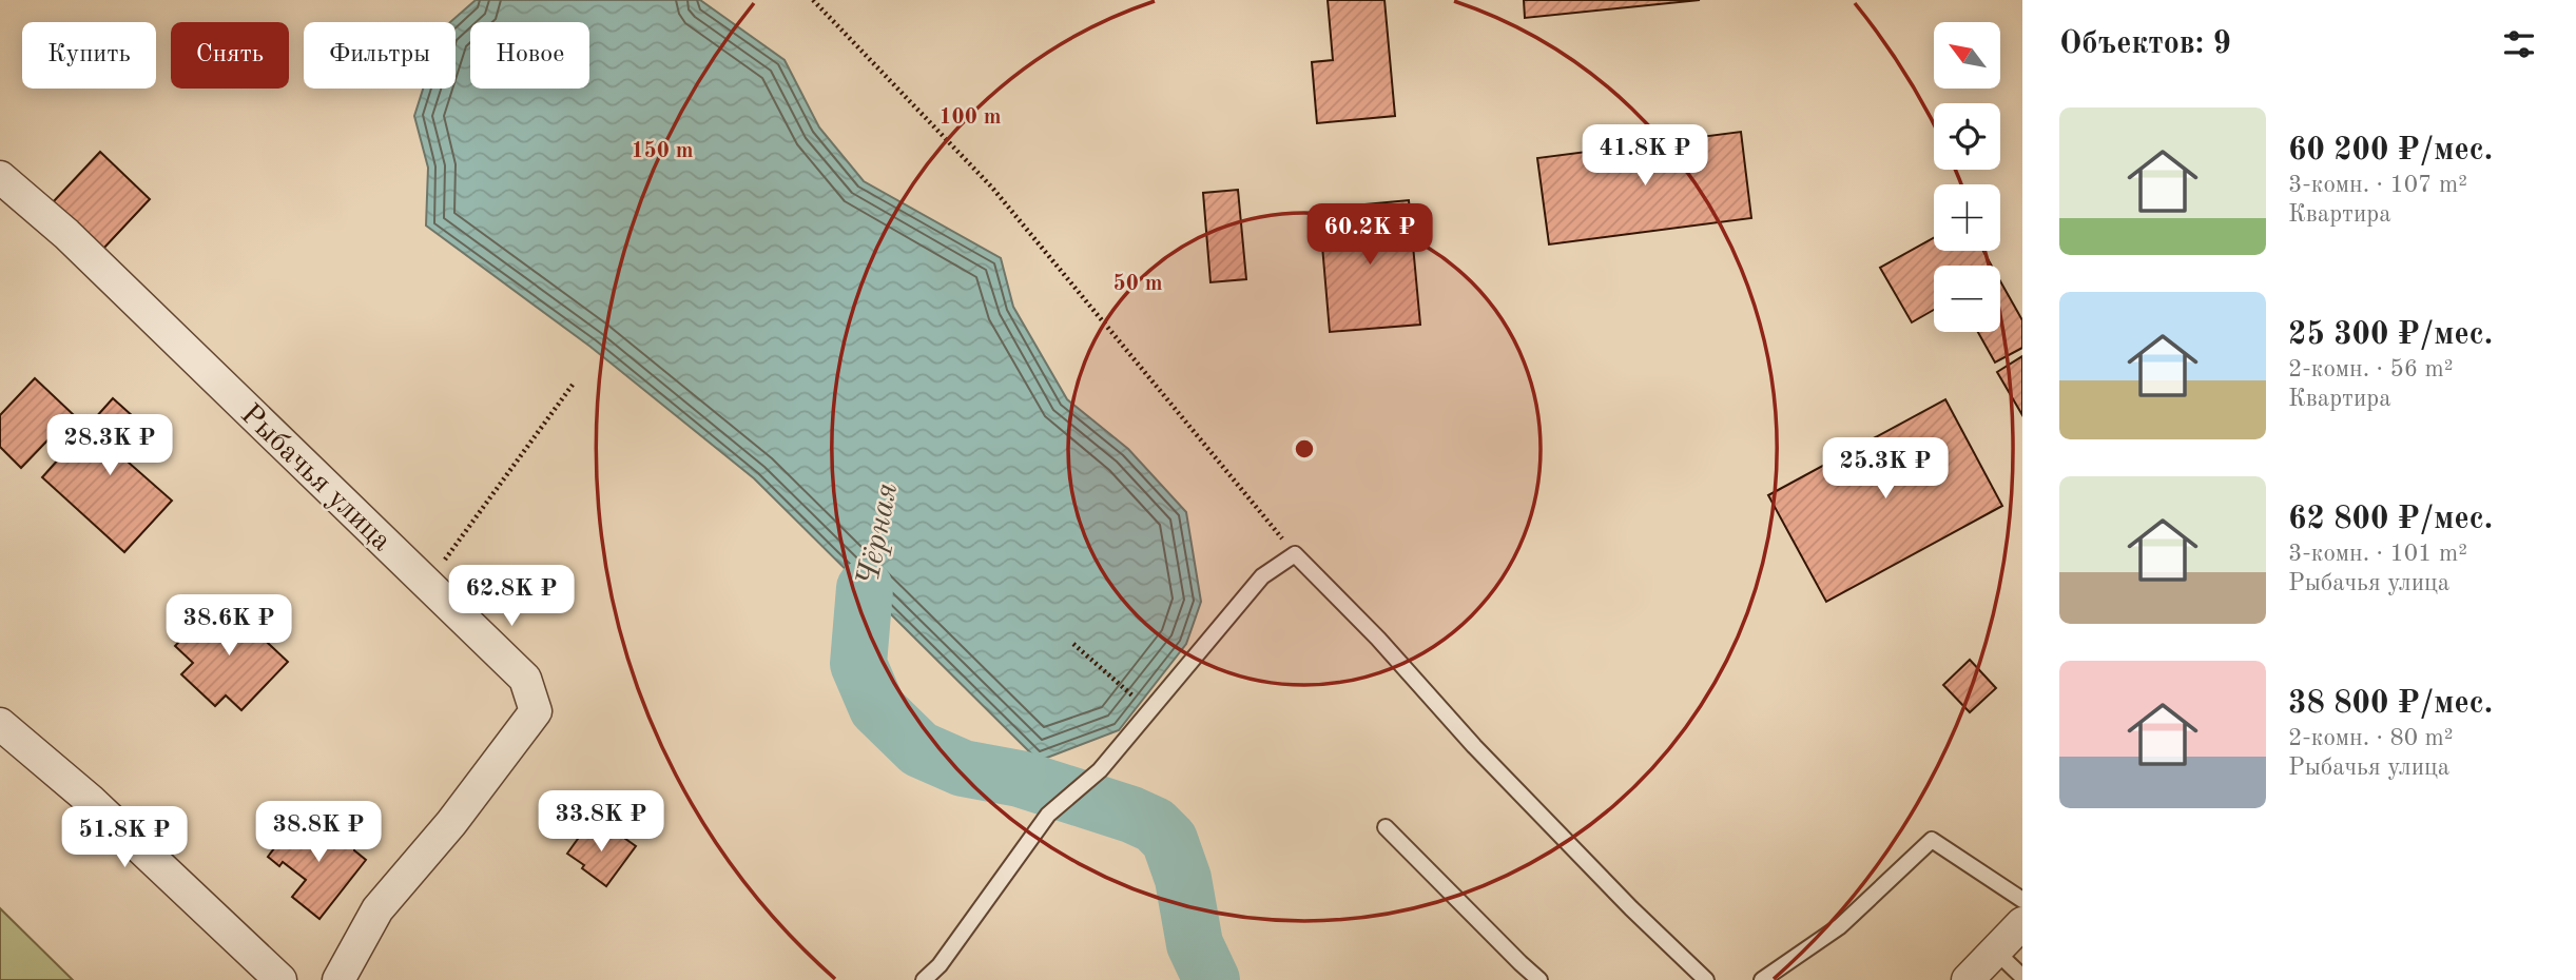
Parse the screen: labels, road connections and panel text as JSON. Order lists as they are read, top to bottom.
{
  "streets": {
    "street": ["Рыбачья улица"]
  },
  "water": ["Чёрная"],
  "north": "top left",
  "page": {
    "heading": "Объектов: 9",
    "map_buttons": ["+", "−"],
    "chip": [
      "Купить",
      "Снять",
      "Фильтры",
      "Новое"
    ],
    "list": [
      {
        "name": "60 200 ₽/мес.",
        "note": "3-комн. · 107 m² · Квартира"
      },
      {
        "name": "25 300 ₽/мес.",
        "note": "2-комн. · 56 m² · Квартира"
      },
      {
        "name": "62 800 ₽/мес.",
        "note": "3-комн. · 101 m² · Рыбачья улица"
      },
      {
        "name": "38 800 ₽/мес.",
        "note": "2-комн. · 80 m² · Рыбачья улица"
      }
    ],
    "price": [
      "41.8K ₽",
      "60.2K ₽",
      "28.3K ₽",
      "25.3K ₽",
      "62.8K ₽",
      "38.6K ₽",
      "33.8K ₽",
      "38.8K ₽",
      "51.8K ₽"
    ]
  },
  "rings": ["100 m", "150 m", "50 m"]
}
